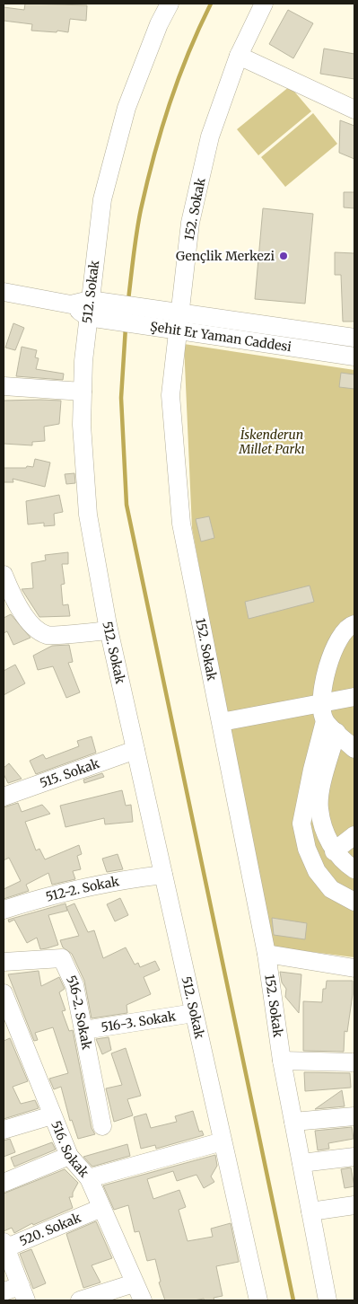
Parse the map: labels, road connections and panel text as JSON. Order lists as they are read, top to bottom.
{
  "streets": {
    "street": [
      "152. Sokak",
      "512. Sokak",
      "Şehit Er Yaman Caddesi",
      "515. Sokak",
      "512-2. Sokak",
      "516-2. Sokak",
      "516-3. Sokak",
      "516. Sokak",
      "520. Sokak"
    ]
  },
  "crossings": [
    ["152. Sokak", "Şehit Er Yaman Caddesi"],
    ["512. Sokak", "Şehit Er Yaman Caddesi"],
    ["512. Sokak", "515. Sokak"],
    ["512. Sokak", "512-2. Sokak"],
    ["512. Sokak", "516-3. Sokak"],
    ["516-2. Sokak", "516-3. Sokak"],
    ["516. Sokak", "520. Sokak"]
  ],
  "parks": ["İskenderun Millet Parkı"],
  "places": ["Gençlik Merkezi"]
}
